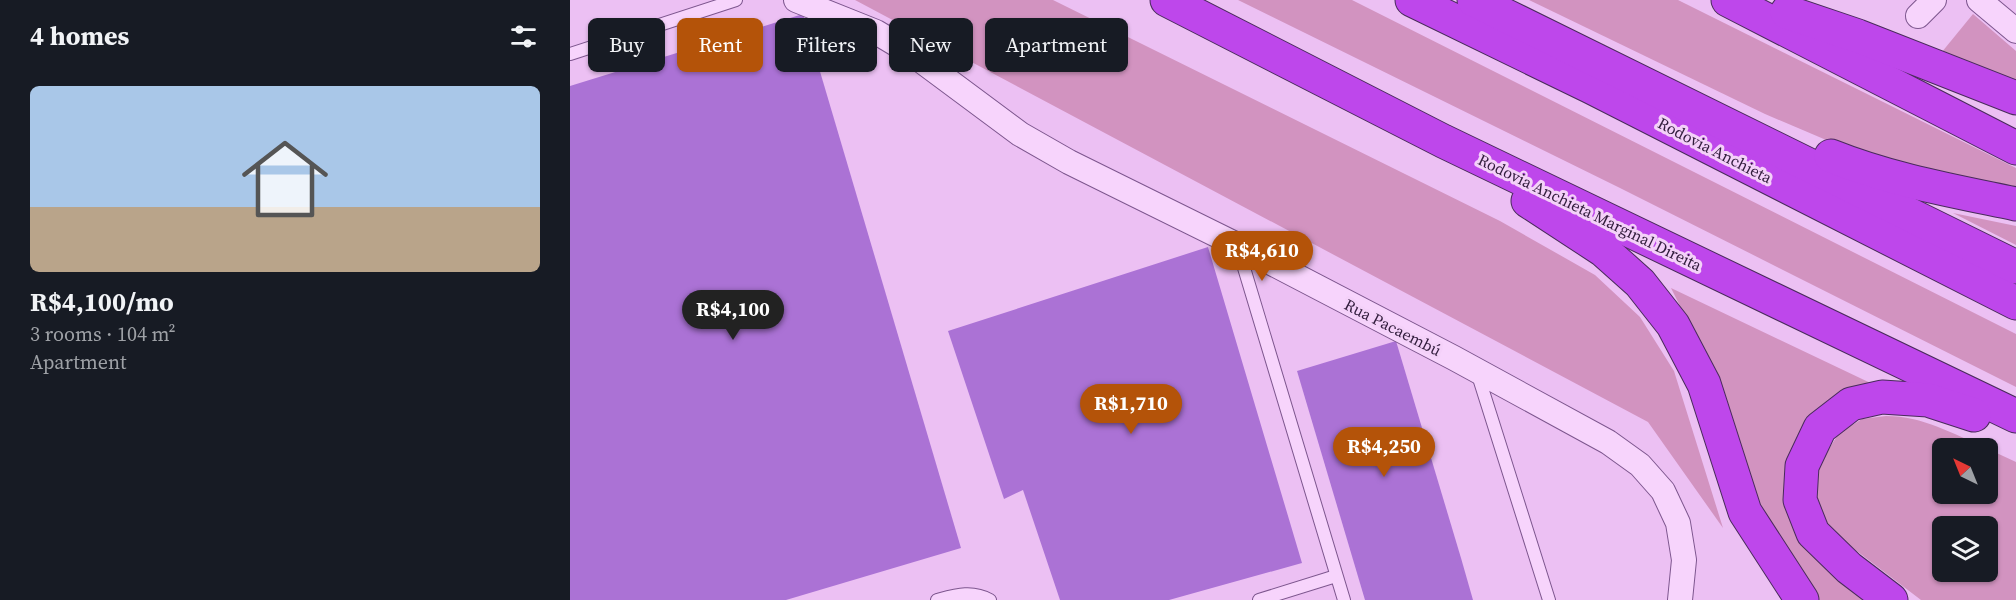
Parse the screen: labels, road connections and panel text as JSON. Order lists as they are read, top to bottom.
{
  "streets": {
    "highway": ["Rodovia Anchieta", "Rodovia Anchieta Marginal Direita"],
    "street": ["Rua Pacaembú"]
  },
  "north": "top left",
  "page": {
    "heading": "4 homes",
    "chip": [
      "Buy",
      "Rent",
      "Filters",
      "New",
      "Apartment"
    ],
    "list": [
      {
        "name": "R$4,100/mo",
        "note": "3 rooms · 104 m² · Apartment"
      }
    ],
    "price": [
      "R$4,610",
      "R$4,100",
      "R$1,710",
      "R$4,250"
    ]
  }
}
